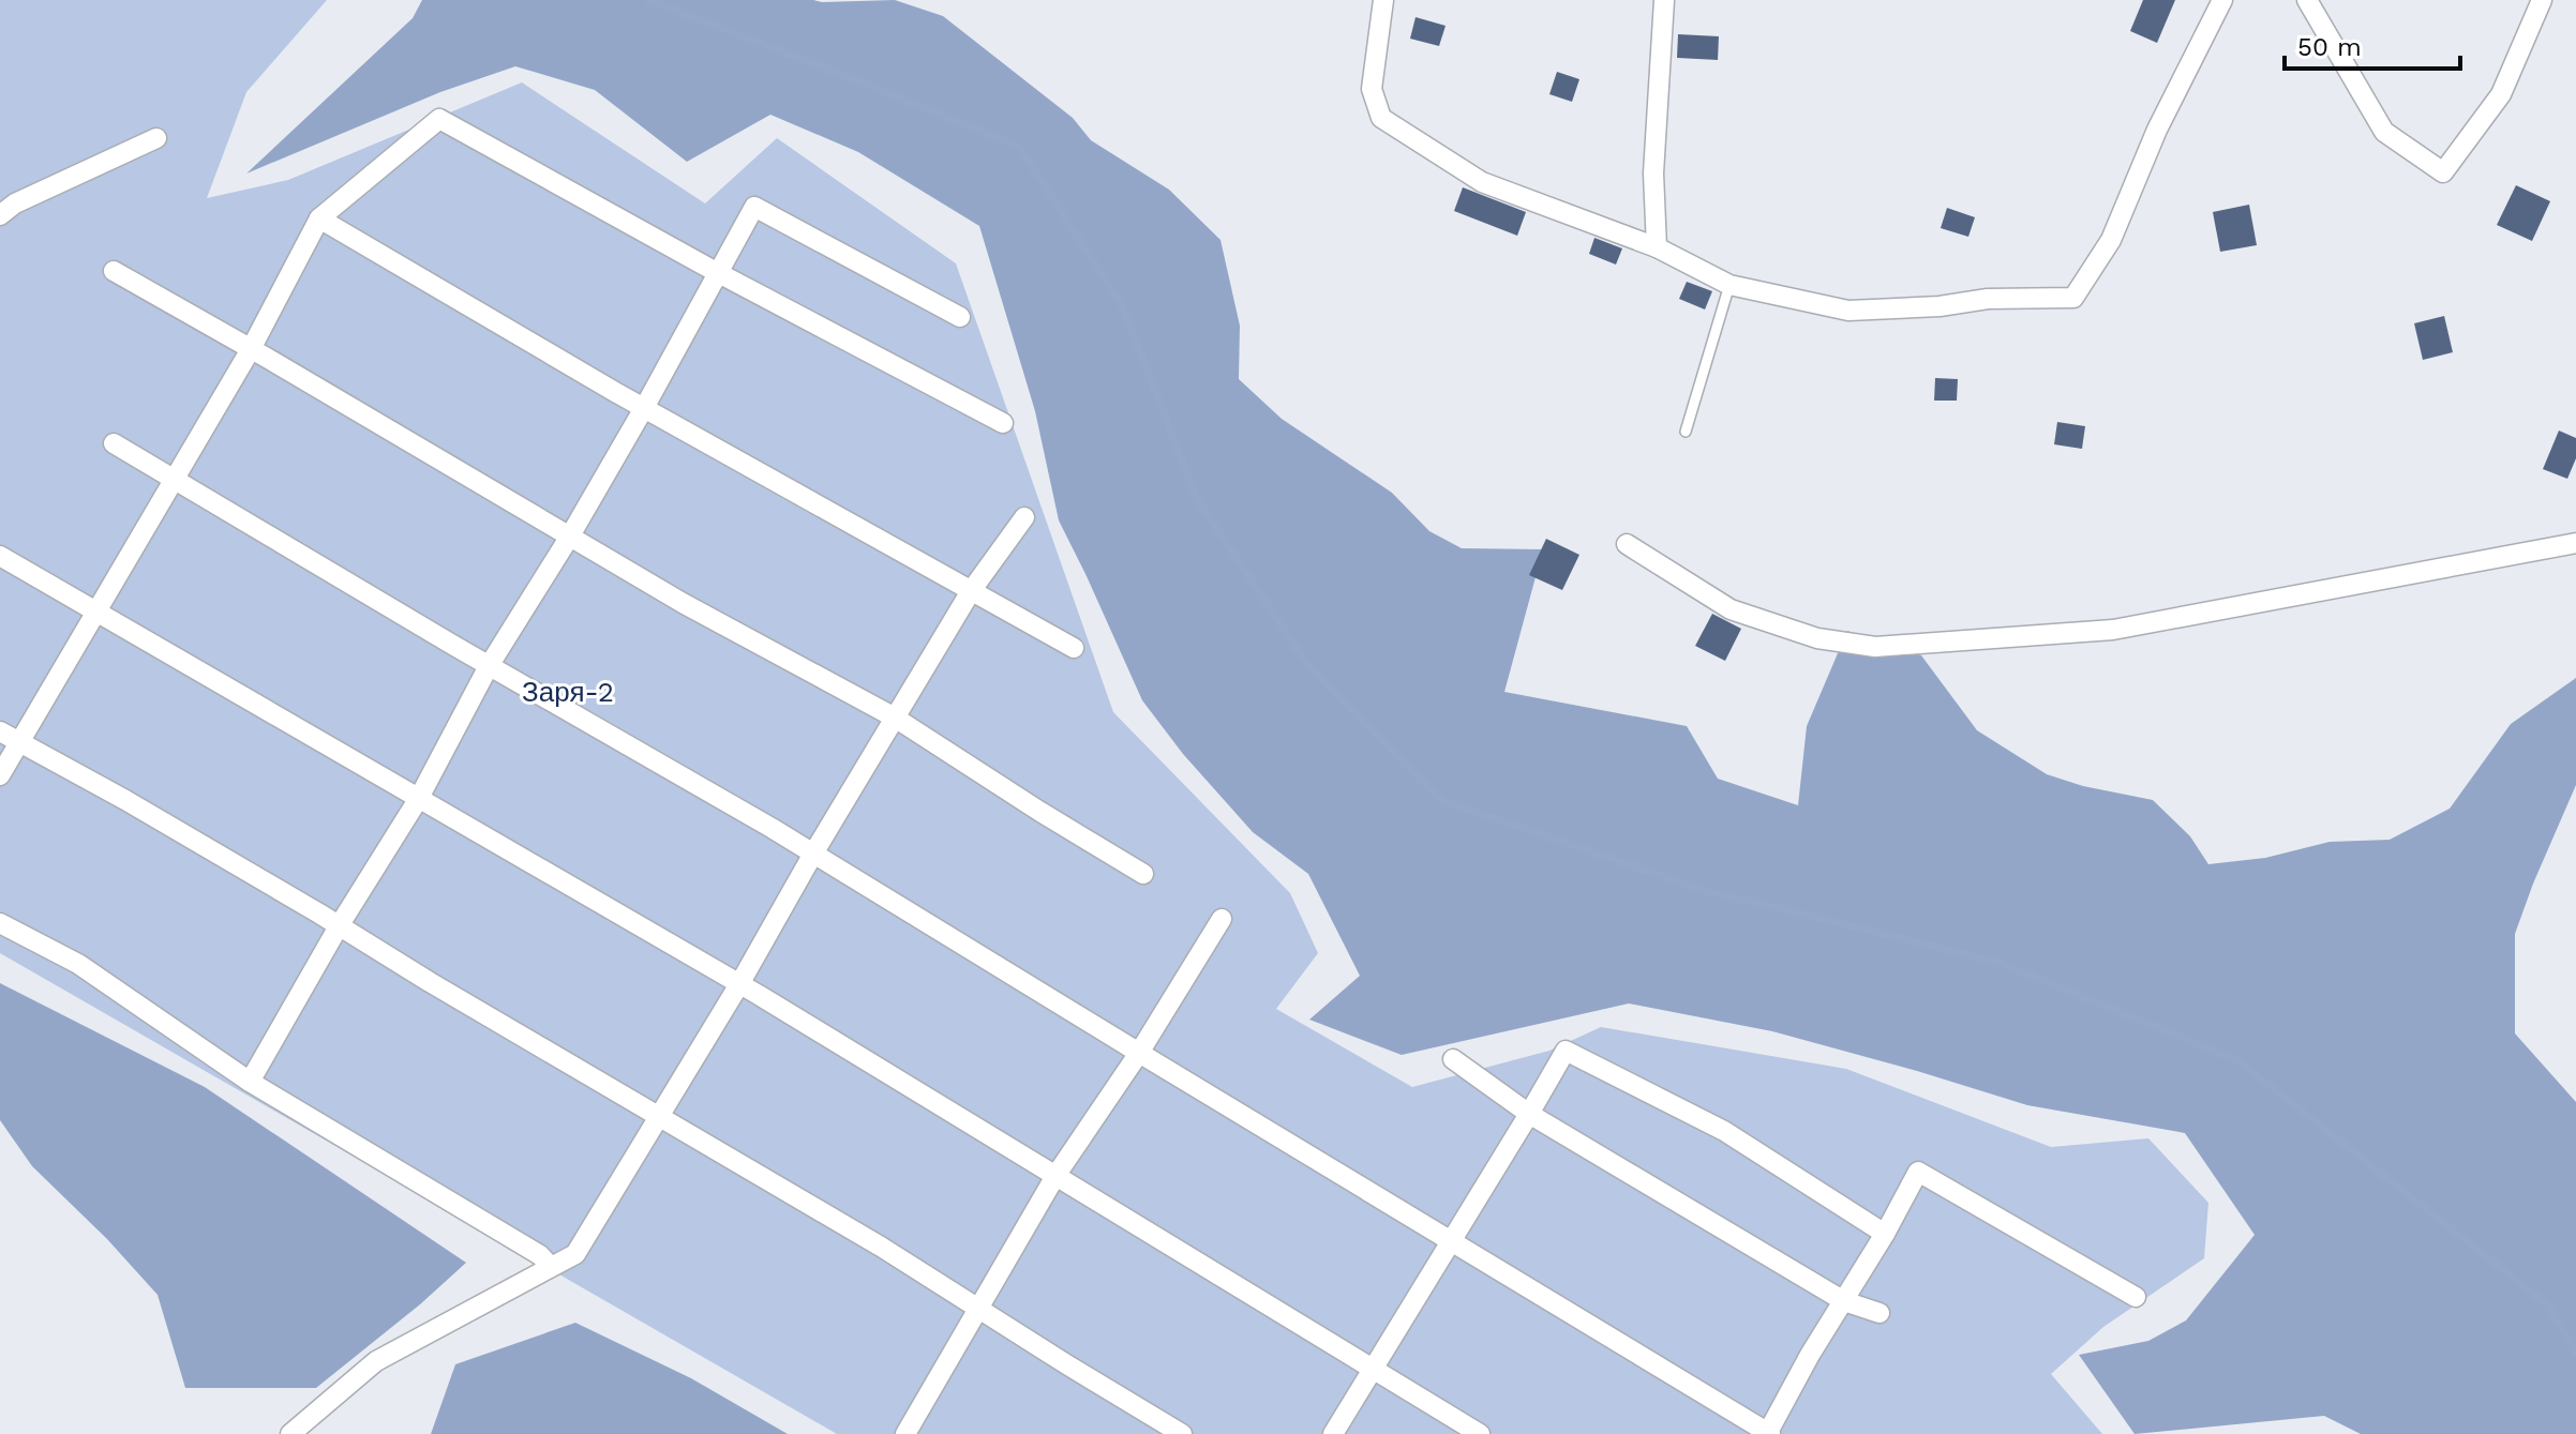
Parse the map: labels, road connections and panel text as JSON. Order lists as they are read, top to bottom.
{
  "parks": ["Заря-2"],
  "scale_bar": "50 m"
}
